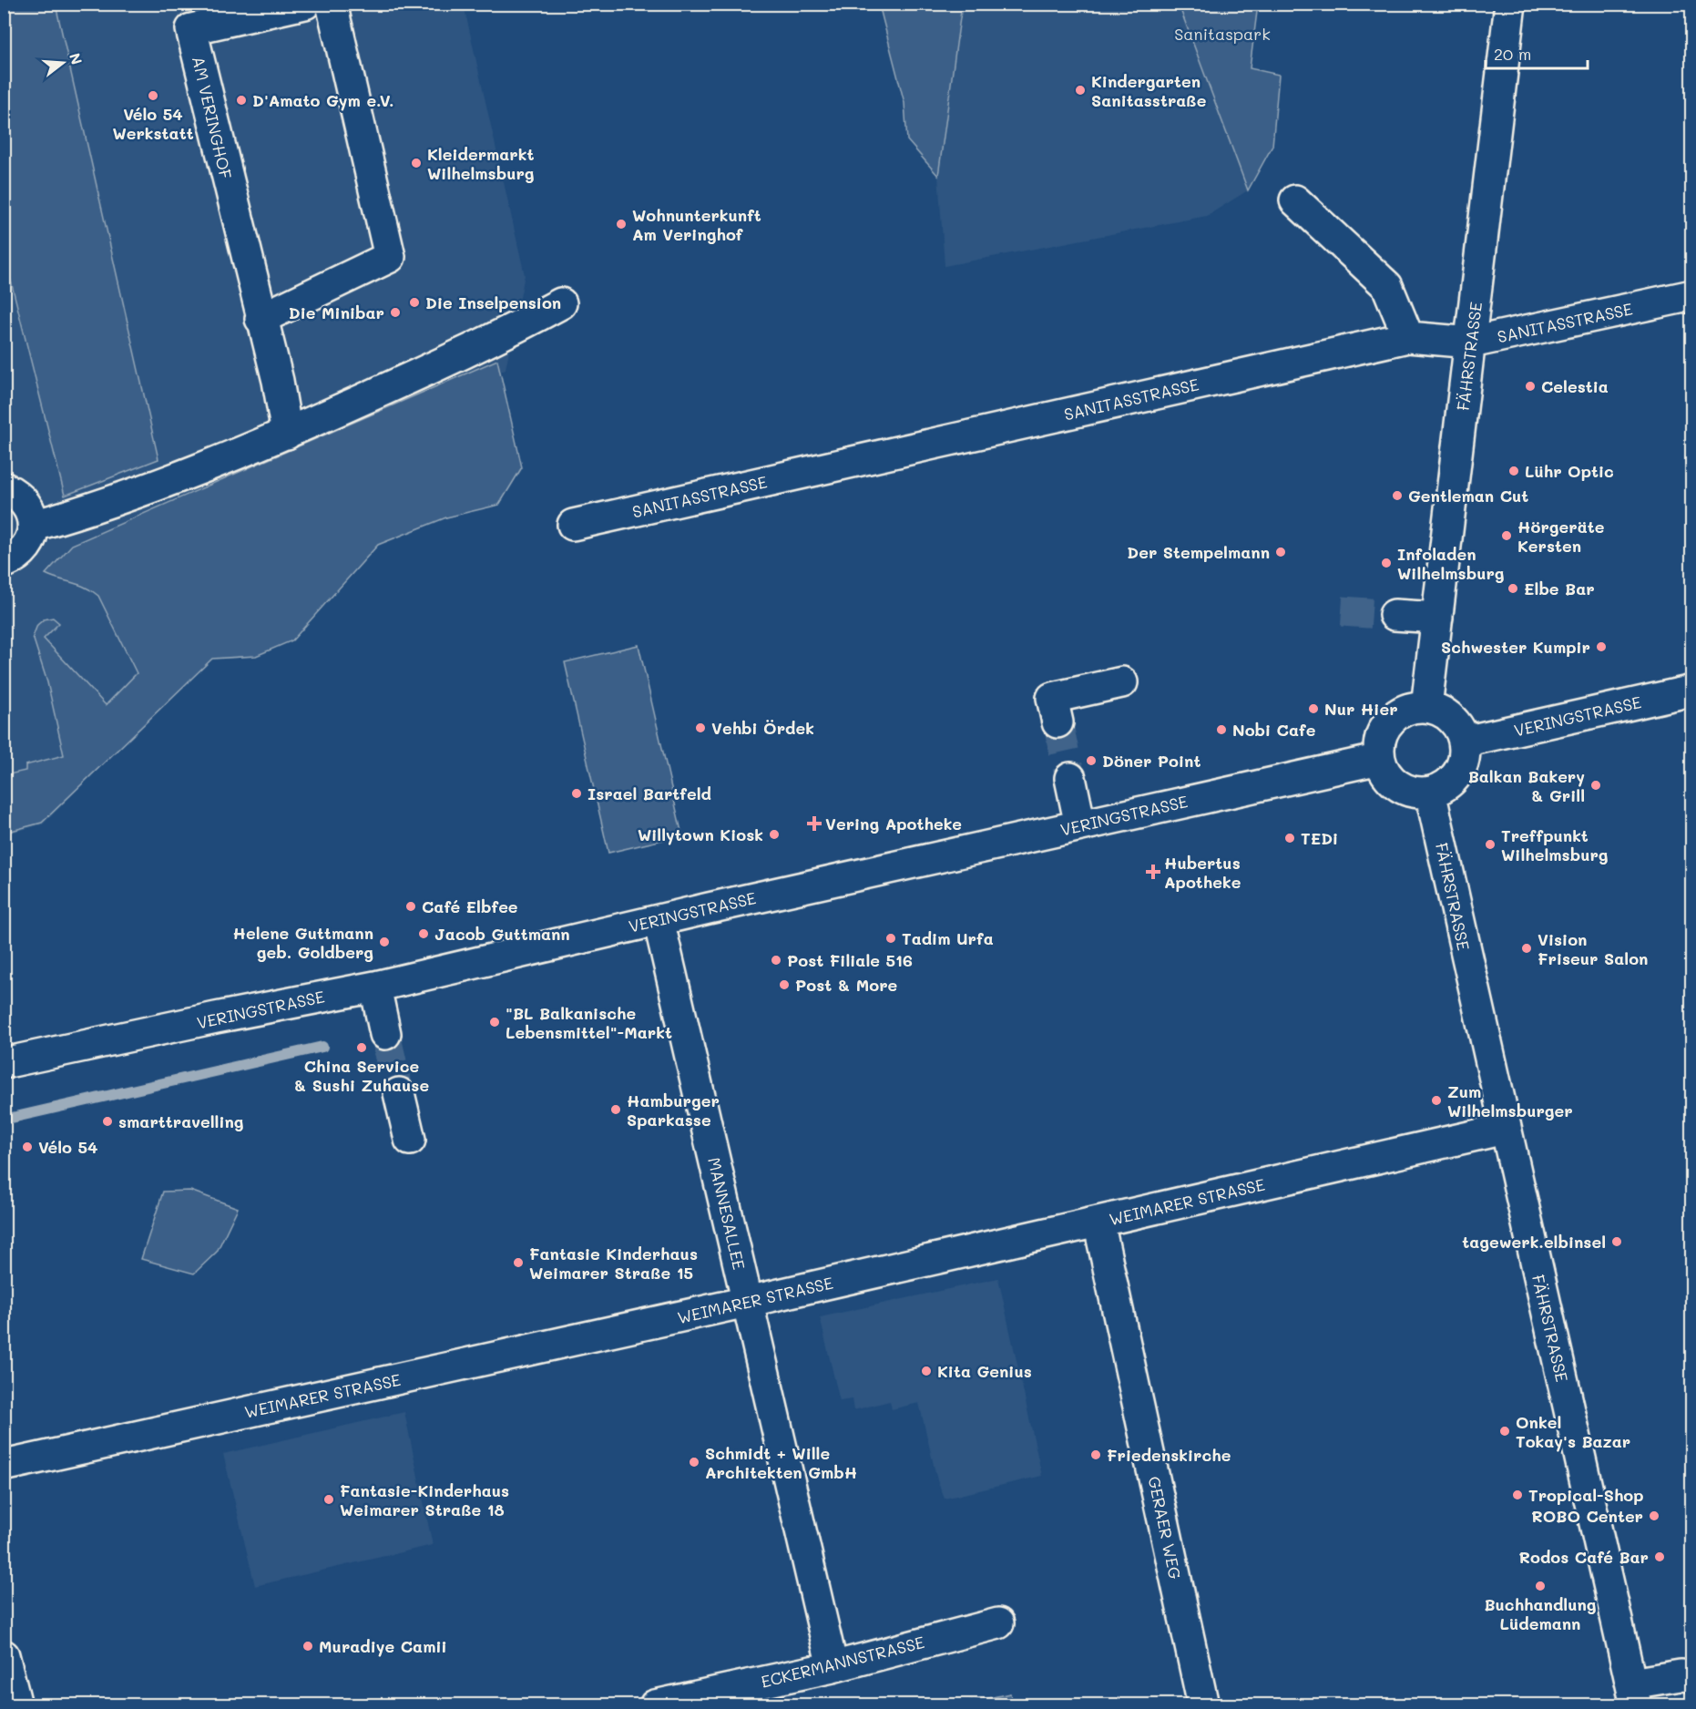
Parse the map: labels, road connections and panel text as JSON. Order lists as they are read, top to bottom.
{
  "streets": {
    "street": [
      "AM VERINGHOF",
      "SANITASSTRASSE",
      "FÄHRSTRASSE",
      "VERINGSTRASSE",
      "WEIMARER STRASSE",
      "MANNESALLEE",
      "GERAER WEG",
      "ECKERMANNSTRASSE"
    ]
  },
  "crossings": [
    ["SANITASSTRASSE", "FÄHRSTRASSE"],
    ["FÄHRSTRASSE", "VERINGSTRASSE"],
    ["FÄHRSTRASSE", "WEIMARER STRASSE"],
    ["VERINGSTRASSE", "MANNESALLEE"],
    ["WEIMARER STRASSE", "MANNESALLEE"],
    ["WEIMARER STRASSE", "GERAER WEG"],
    ["MANNESALLEE", "ECKERMANNSTRASSE"]
  ],
  "parks": ["Sanitaspark"],
  "places": {
    "other": [
      "Kindergarten Sanitasstraße",
      "Vélo 54 Werkstatt",
      "D'Amato Gym e.V.",
      "Kleidermarkt Wilhelmsburg",
      "Wohnunterkunft Am Veringhof",
      "Die Inselpension",
      "Die Minibar",
      "Celestia",
      "Lühr Optic",
      "Gentleman Cut",
      "Hörgeräte Kersten",
      "Der Stempelmann",
      "Infoladen Wilhelmsburg",
      "Elbe Bar",
      "Schwester Kumpir",
      "Nur Hier",
      "Vehbi Ördek",
      "Nobi Cafe",
      "Döner Point",
      "Balkan Bakery & Grill",
      "Israel Bartfeld",
      "Willytown Kiosk",
      "TEDi",
      "Treffpunkt Wilhelmsburg",
      "Café Elbfee",
      "Jacob Guttmann",
      "Tadim Urfa",
      "Helene Guttmann geb. Goldberg",
      "Vision Friseur Salon",
      "Post Filiale 516",
      "Post & More",
      "\"BL Balkanische Lebensmittel\"-Markt",
      "China Service & Sushi Zuhause",
      "Zum Wilhelmsburger",
      "Hamburger Sparkasse",
      "smarttravelling",
      "Vélo 54",
      "tagewerk.elbinsel",
      "Fantasie Kinderhaus Weimarer Straße 15",
      "Kita Genius",
      "Onkel Tokay's Bazar",
      "Friedenskirche",
      "Schmidt + Wille Architekten GmbH",
      "Tropical-Shop",
      "Fantasie-Kinderhaus Weimarer Straße 18",
      "ROBO Center",
      "Rodos Café Bar",
      "Buchhandlung Lüdemann",
      "Muradiye Camii"
    ],
    "health": ["Vering Apotheke", "Hubertus Apotheke"]
  },
  "scale_bar": "20 m",
  "north": "right"
}
